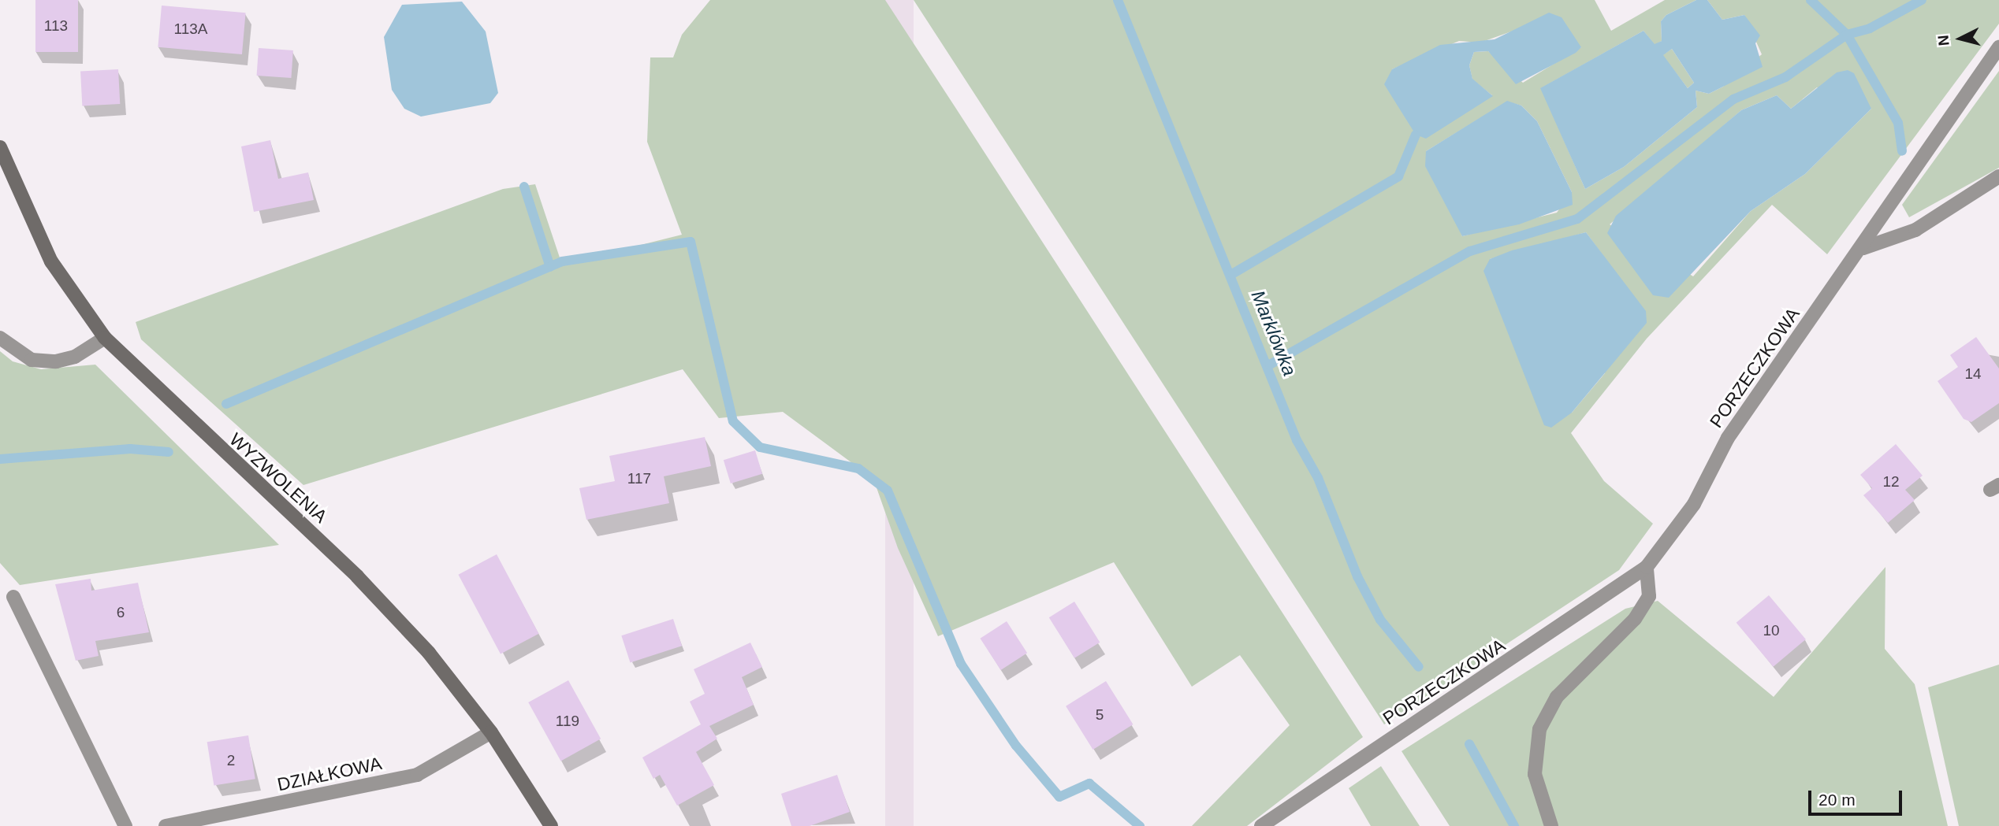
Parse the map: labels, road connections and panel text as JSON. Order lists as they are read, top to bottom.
{
  "streets": {
    "main road": ["WYZWOLENIA"],
    "street": ["PORZECZKOWA", "DZIAŁKOWA"]
  },
  "crossings": [
    ["WYZWOLENIA", "DZIAŁKOWA"]
  ],
  "water": ["Marklówka"],
  "house_numbers": [
    "113",
    "113A",
    "14",
    "117",
    "12",
    "6",
    "10",
    "5",
    "119",
    "2"
  ],
  "scale_bar": "20 m",
  "north": "left"
}
